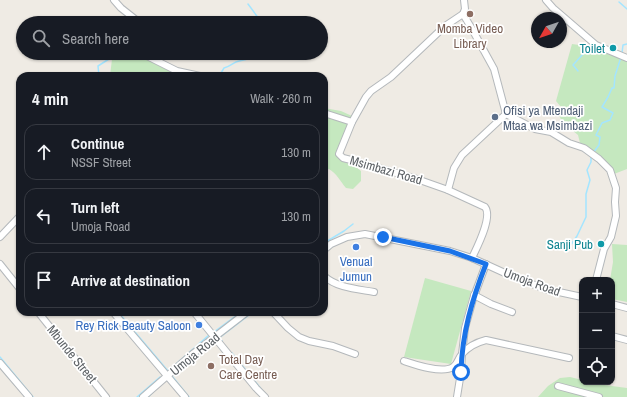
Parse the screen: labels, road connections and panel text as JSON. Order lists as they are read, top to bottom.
{
  "streets": {
    "street": ["Msimbazi Road", "Umoja Road", "Mbunde Street"]
  },
  "crossings": [
    ["Msimbazi Road", "Umoja Road"]
  ],
  "places": [
    "Momba Video Library",
    "Toilet",
    "Ofisi ya Mtendaji Mtaa wa Msimbazi",
    "Sanji Pub",
    "Venual Jumun",
    "Rey Rick Beauty Saloon",
    "Total Day Care Centre"
  ],
  "north": "bottom left",
  "page": {
    "search": "Search here",
    "heading": ["4 min", "Walk · 260 m"],
    "list": [
      ["Continue", "NSSF Street", "130 m"],
      ["Turn left", "Umoja Road", "130 m"],
      "Arrive at destination"
    ],
    "map_buttons": ["+", "−"]
  }
}
